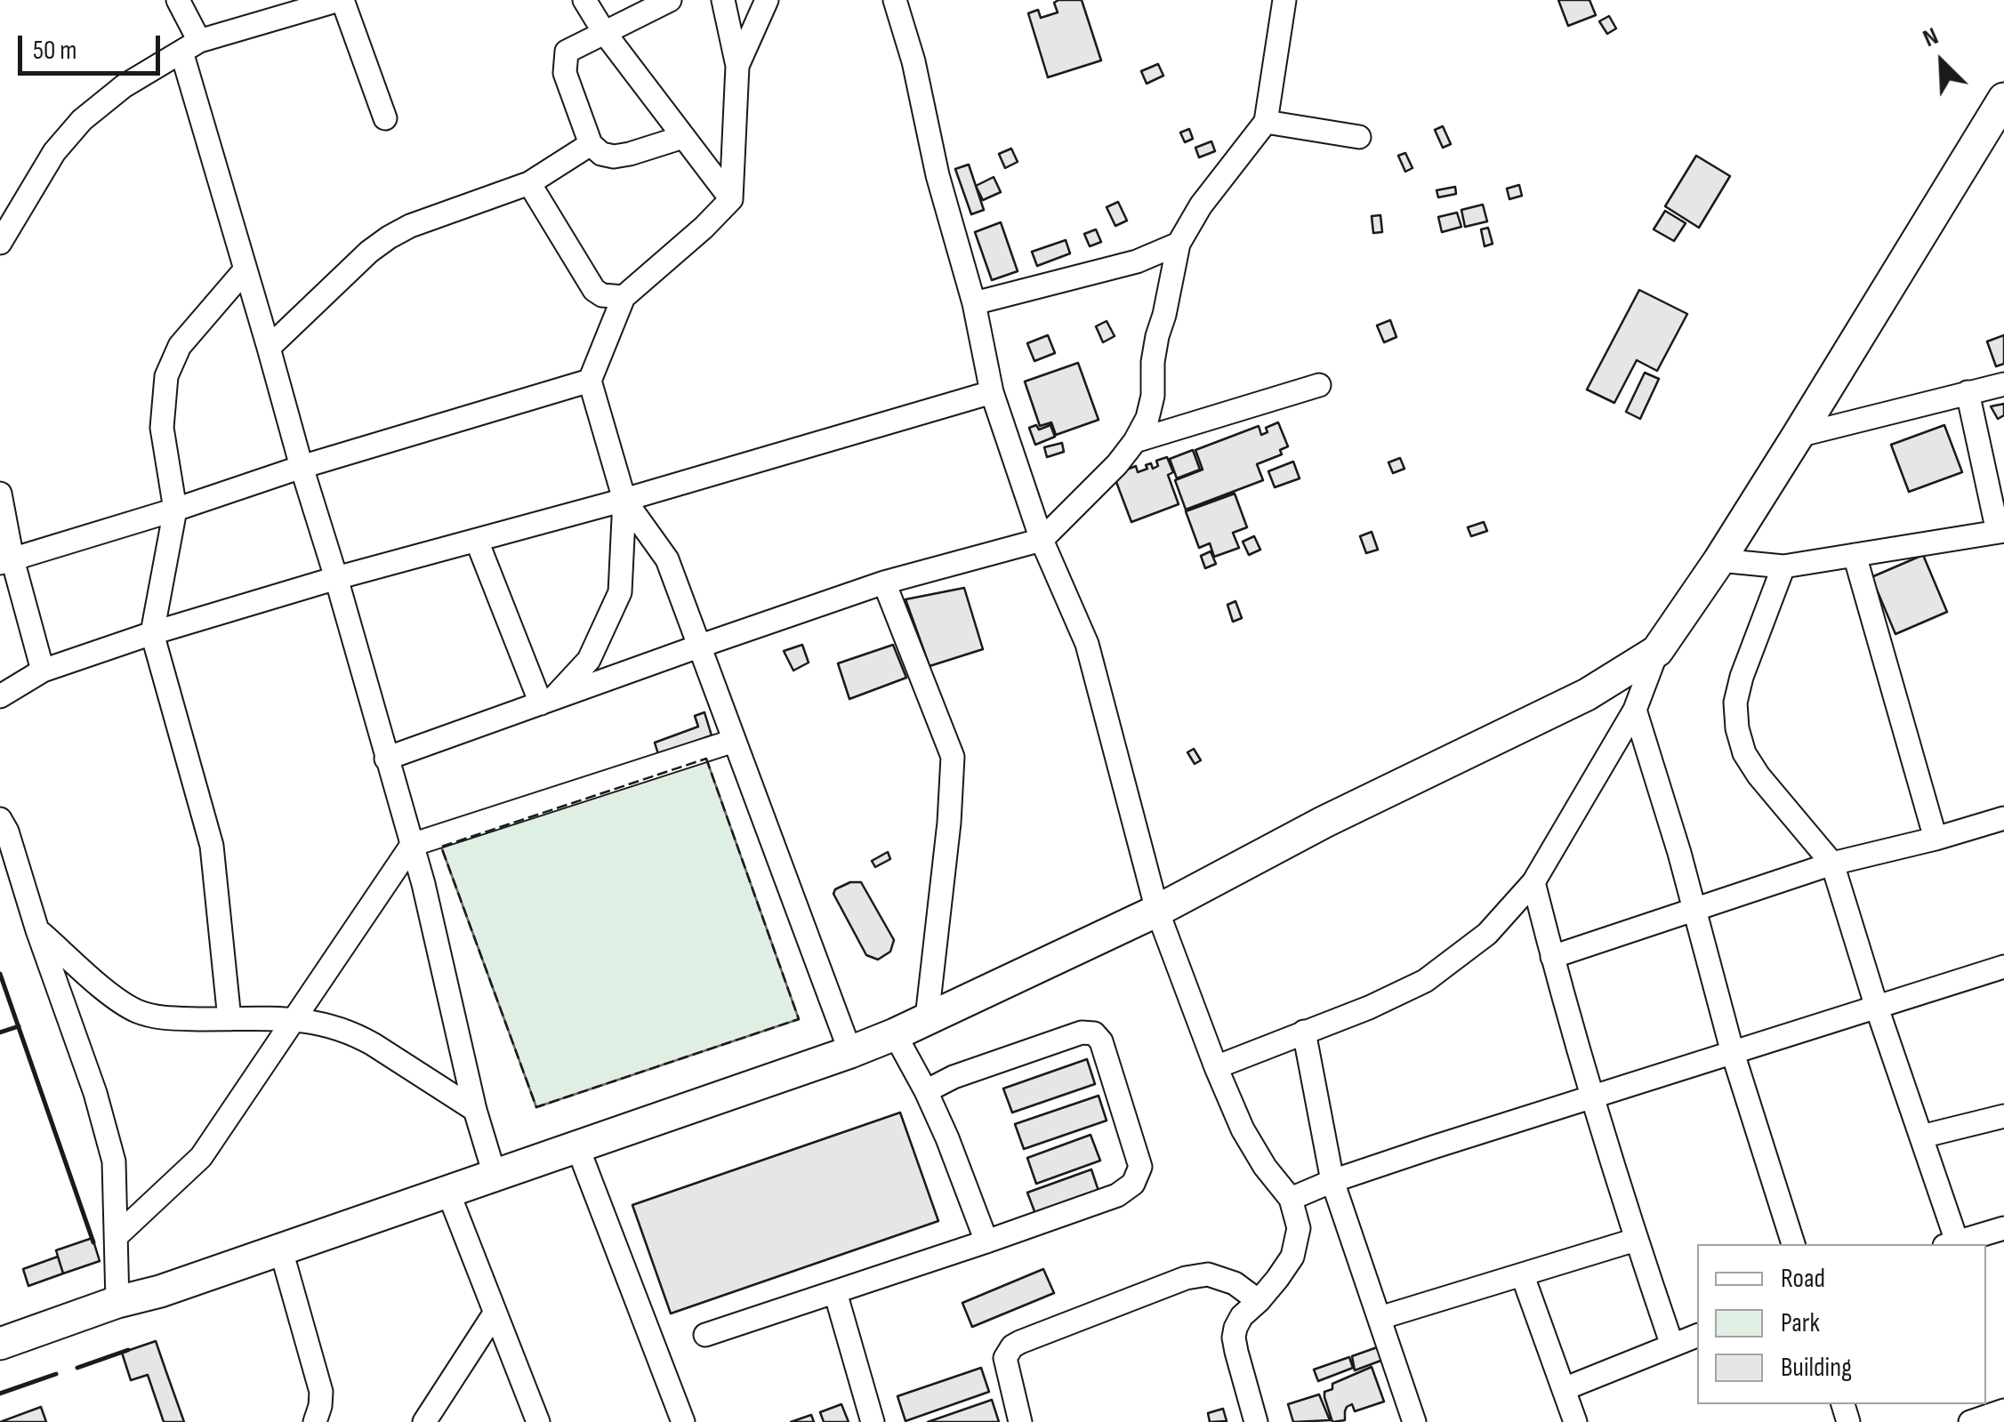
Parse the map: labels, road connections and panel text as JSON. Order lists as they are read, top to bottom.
{
  "legend": ["Road", "Park", "Building"],
  "scale_bar": "50 m",
  "north": "top left"
}
